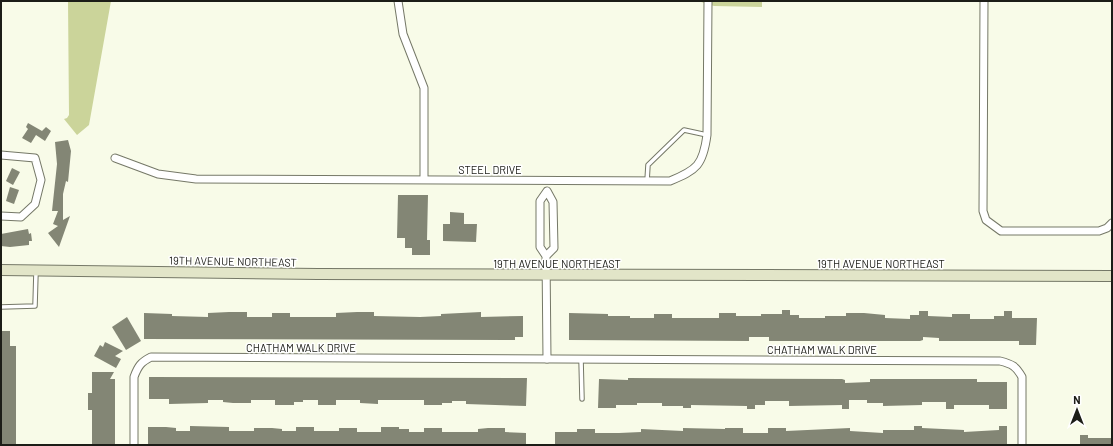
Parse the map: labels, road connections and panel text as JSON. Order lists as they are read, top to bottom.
{
  "streets": {
    "street": ["STEEL DRIVE", "19TH AVENUE NORTHEAST", "CHATHAM WALK DRIVE"]
  },
  "north": "top"
}
